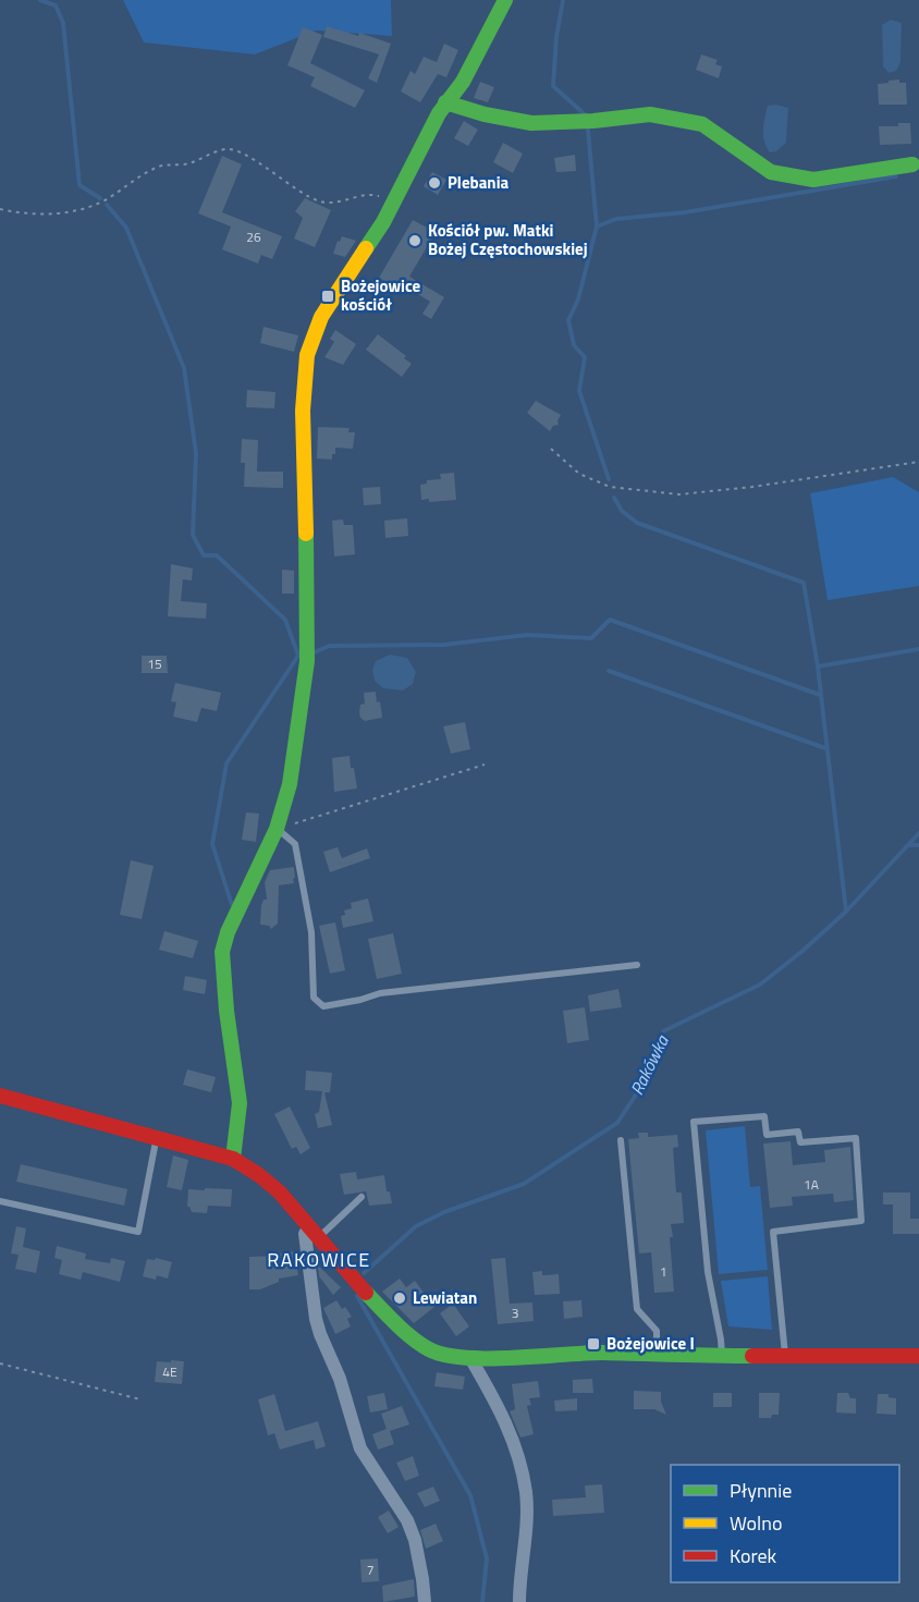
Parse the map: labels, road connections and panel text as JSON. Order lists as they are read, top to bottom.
{
  "districts": ["RAKOWICE"],
  "water": ["Rakówka"],
  "places": {
    "other": ["Plebania", "Kościół pw. Matki Bożej Częstochowskiej", "Lewiatan"],
    "transit": ["Bożejowice kościół", "Bożejowice I"]
  },
  "house_numbers": [
    "26",
    "15",
    "1A",
    "1",
    "3",
    "4E",
    "7"
  ],
  "legend": ["Płynnie", "Wolno", "Korek"]
}
